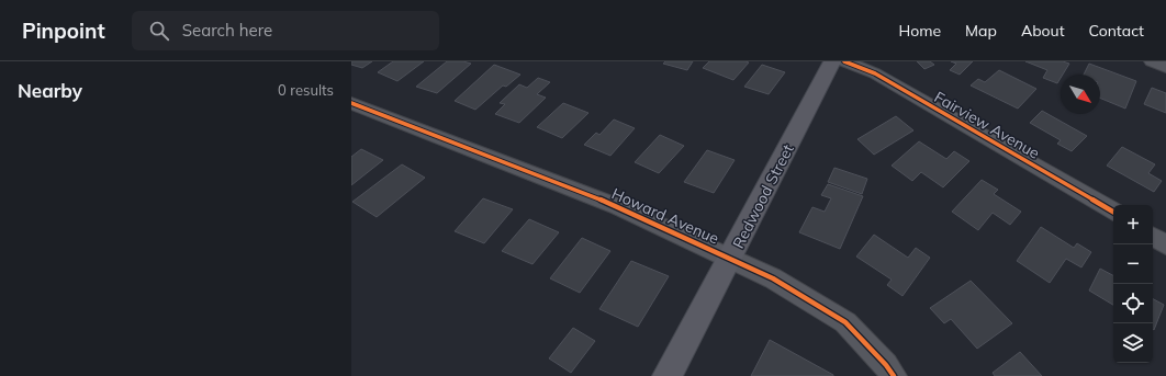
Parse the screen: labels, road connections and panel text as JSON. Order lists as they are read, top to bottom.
{
  "streets": {
    "main road": ["Redwood Street"],
    "street": ["Fairview Avenue", "Howard Avenue"]
  },
  "crossings": [
    ["Redwood Street", "Howard Avenue"]
  ],
  "north": "bottom right",
  "page": {
    "header": "Pinpoint",
    "search": "Search here",
    "nav": [
      "Home",
      "Map",
      "About",
      "Contact"
    ],
    "heading": ["Nearby", "0 results"],
    "map_buttons": ["+", "−"]
  }
}
